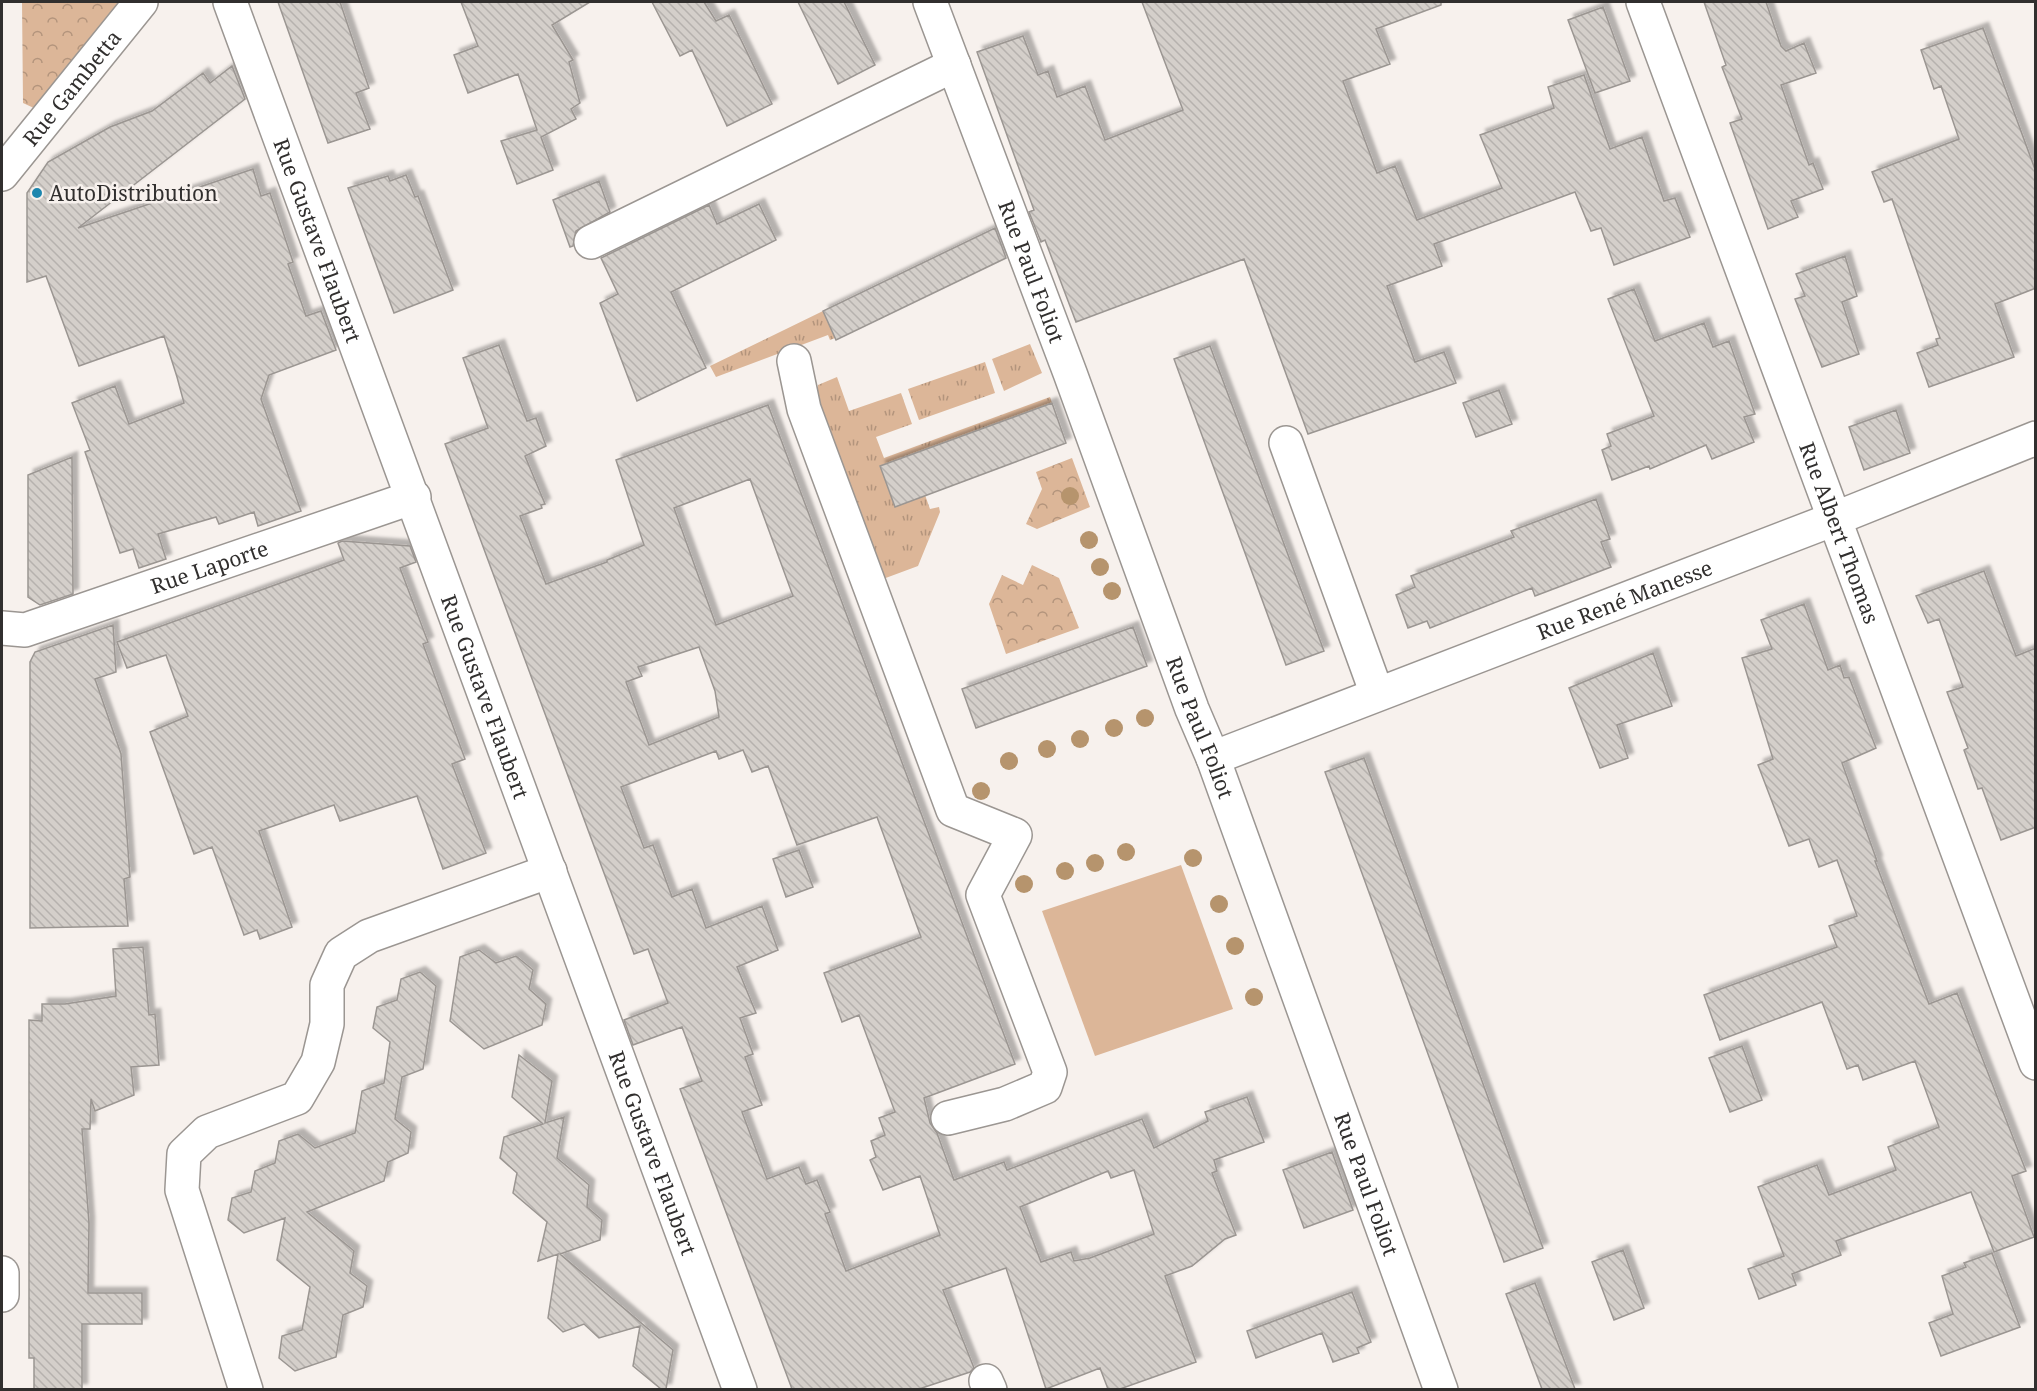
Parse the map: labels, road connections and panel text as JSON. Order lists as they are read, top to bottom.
{
  "streets": {
    "street": [
      "Rue Gambetta",
      "Rue Gustave Flaubert",
      "Rue Paul Foliot",
      "Rue Albert Thomas",
      "Rue Laporte",
      "Rue René Manesse"
    ]
  },
  "crossings": [
    ["Rue Gustave Flaubert", "Rue Laporte"],
    ["Rue Paul Foliot", "Rue René Manesse"],
    ["Rue Albert Thomas", "Rue René Manesse"]
  ],
  "places": ["AutoDistribution"]
}
